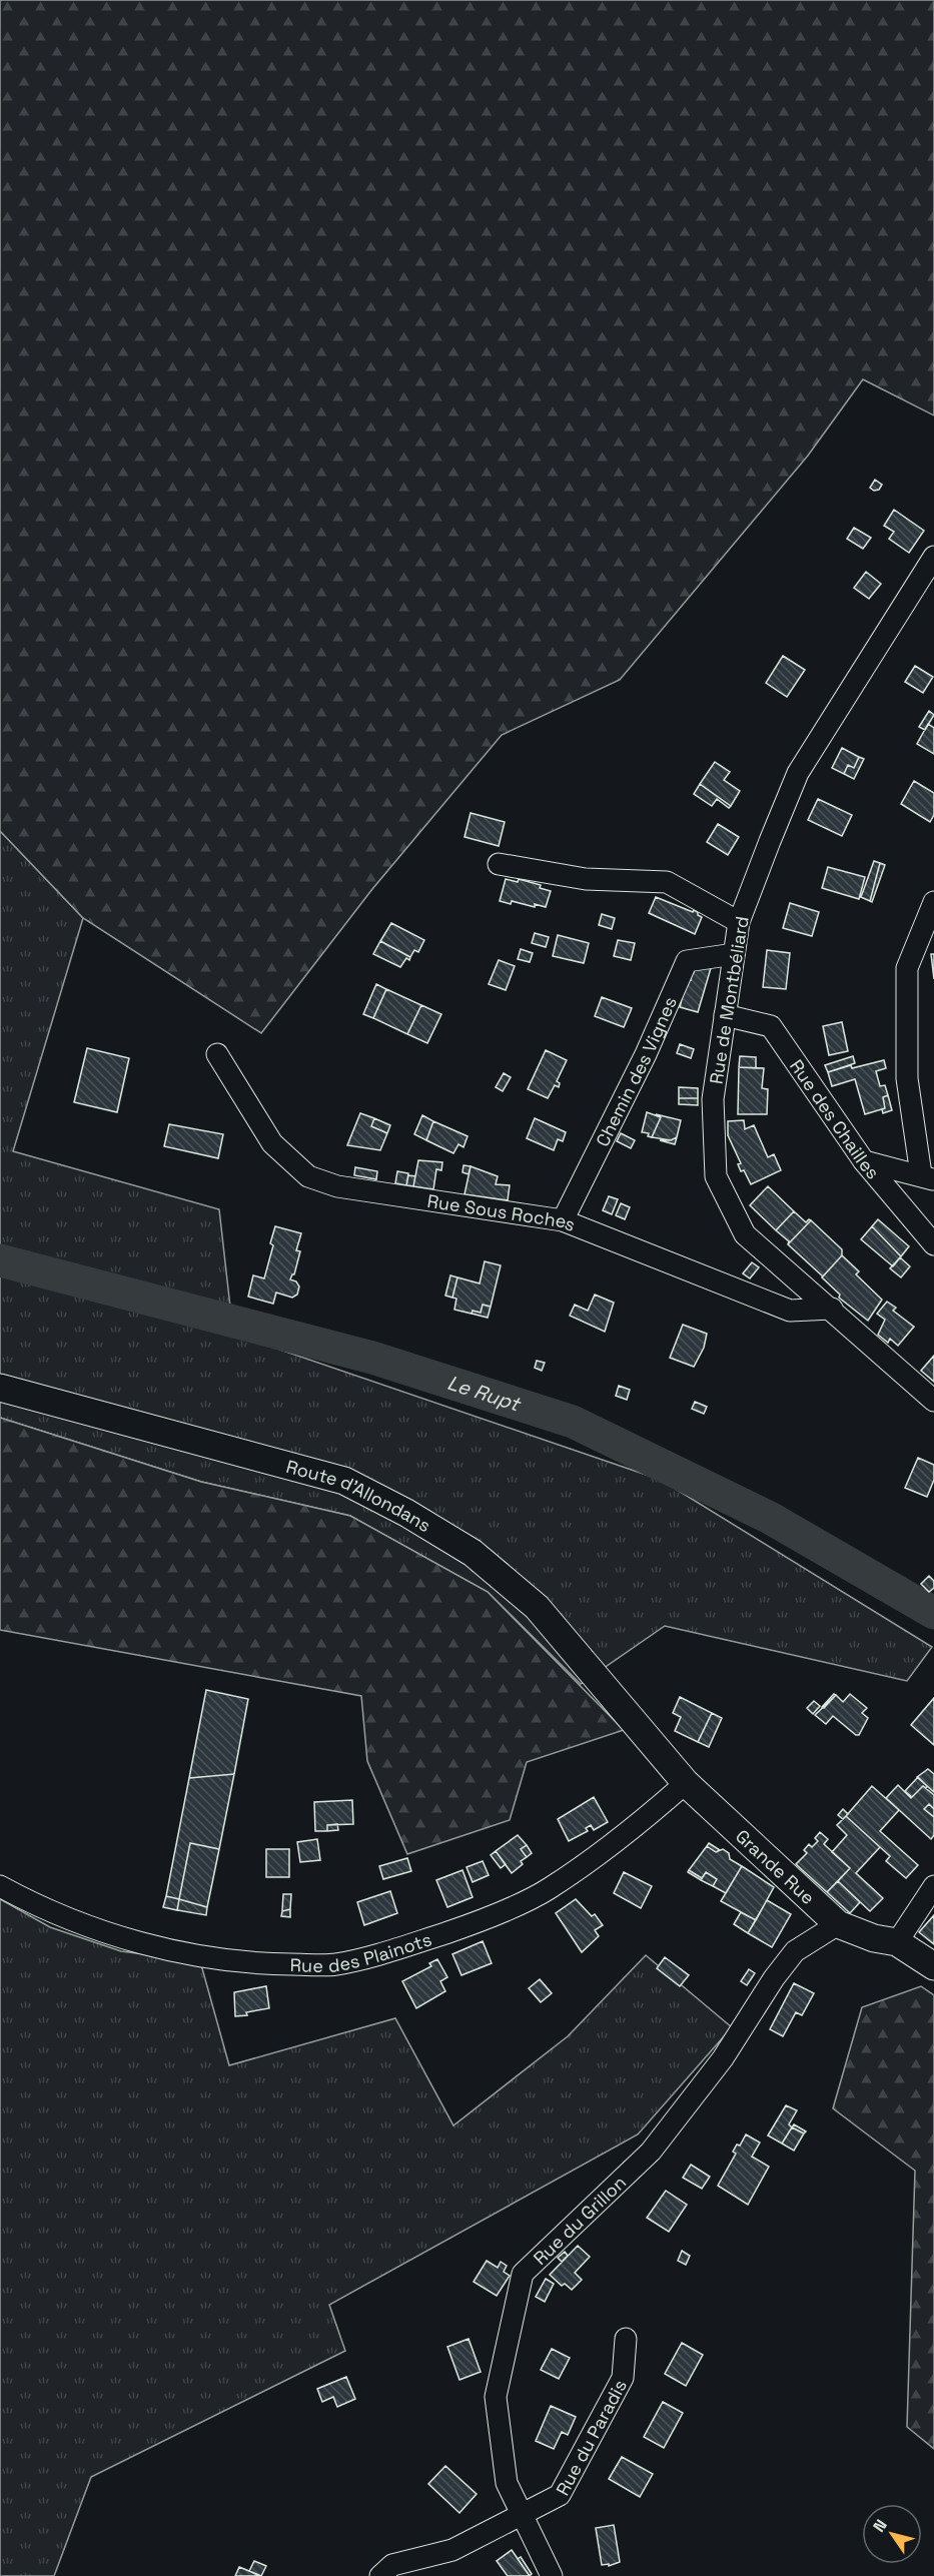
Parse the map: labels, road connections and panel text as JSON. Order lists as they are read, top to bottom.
{
  "streets": {
    "main road": ["Route d’Allondans", "Grande Rue"],
    "street": [
      "Rue de Montbéliard",
      "Chemin des Vignes",
      "Rue des Chailles",
      "Rue Sous Roches",
      "Rue des Plainots",
      "Rue du Grillon",
      "Rue du Paradis"
    ]
  },
  "crossings": [
    ["Rue de Montbéliard", "Chemin des Vignes"],
    ["Rue de Montbéliard", "Rue des Chailles"],
    ["Rue de Montbéliard", "Rue Sous Roches"],
    ["Chemin des Vignes", "Rue Sous Roches"],
    ["Route d’Allondans", "Grande Rue"],
    ["Grande Rue", "Rue des Plainots"],
    ["Grande Rue", "Rue du Grillon"],
    ["Rue du Grillon", "Rue du Paradis"]
  ],
  "water": ["Le Rupt"],
  "north": "top left"
}
